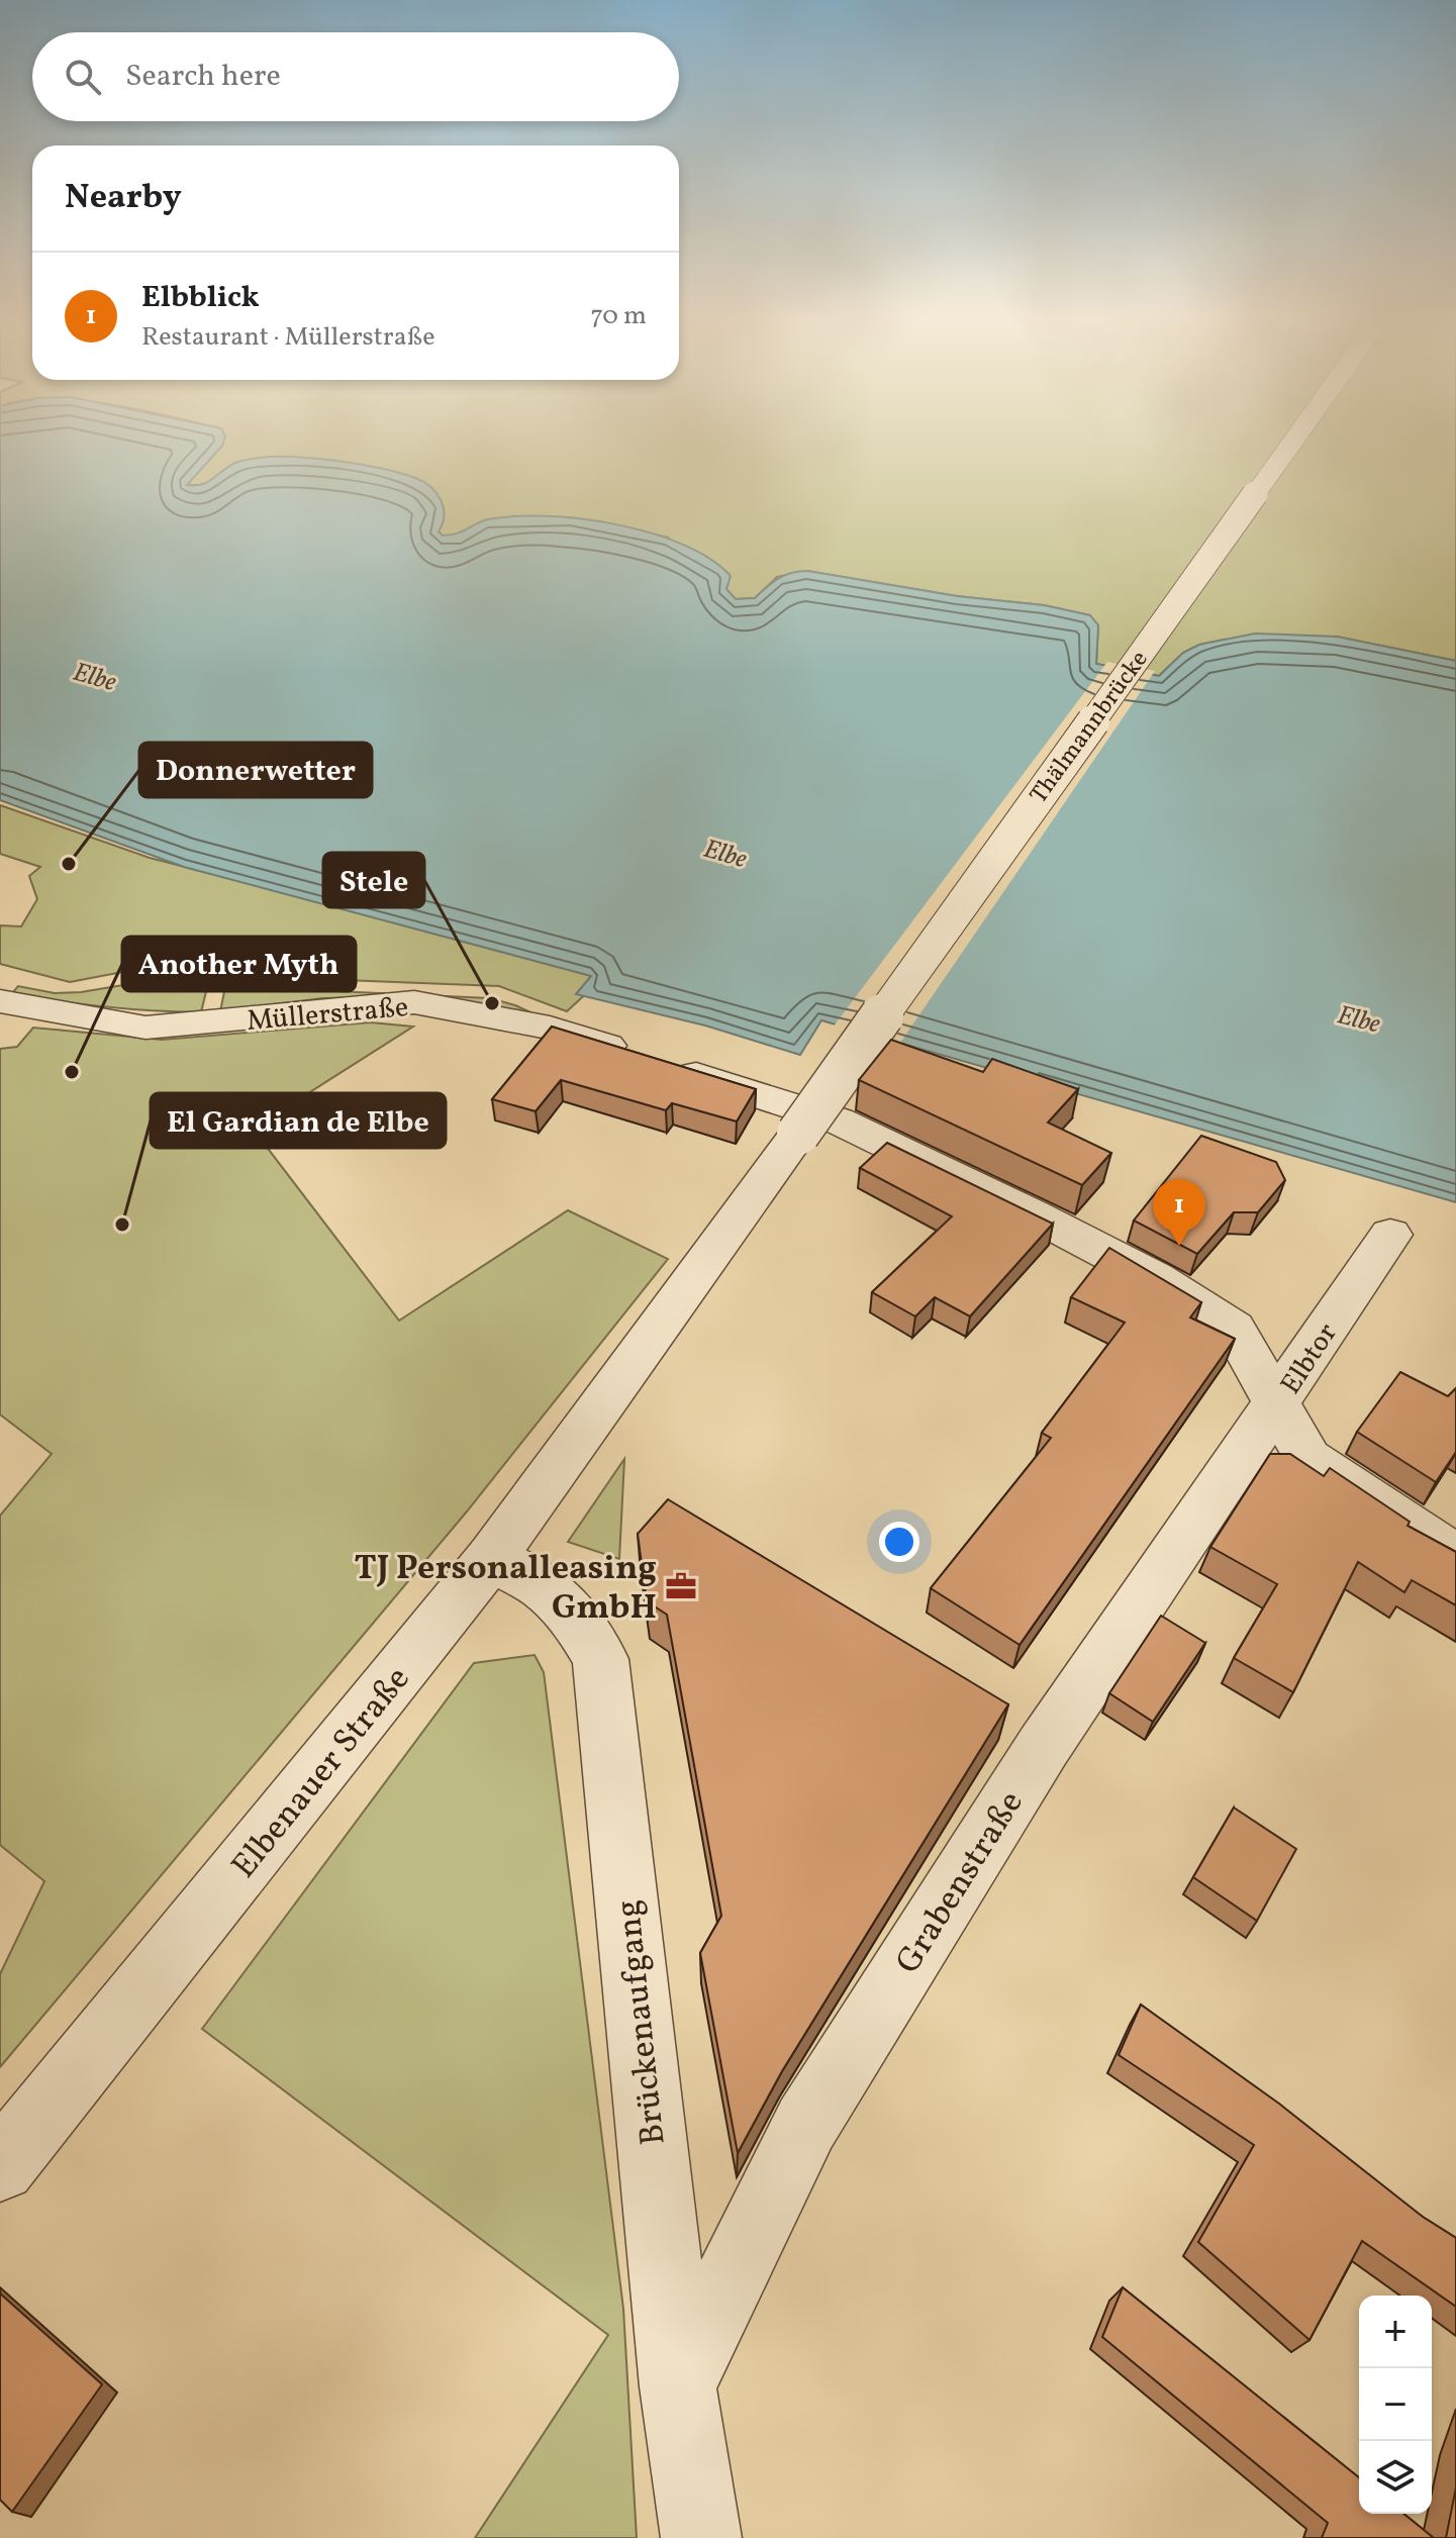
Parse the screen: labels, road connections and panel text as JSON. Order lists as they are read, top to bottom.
{
  "streets": {
    "street": [
      "Thälmannbrücke",
      "Müllerstraße",
      "Elbtor",
      "Elbenauer Straße",
      "Grabenstraße",
      "Brückenaufgang"
    ]
  },
  "crossings": [
    ["Thälmannbrücke", "Elbenauer Straße"],
    ["Müllerstraße", "Elbtor"],
    ["Müllerstraße", "Grabenstraße"],
    ["Elbtor", "Grabenstraße"],
    ["Elbenauer Straße", "Brückenaufgang"],
    ["Grabenstraße", "Brückenaufgang"]
  ],
  "water": ["Elbe"],
  "places": {
    "other": [
      "Donnerwetter",
      "Stele",
      "Another Myth",
      "El Gardian de Elbe"
    ],
    "office": ["TJ Personalleasing GmbH"]
  },
  "page": {
    "search": "Search here",
    "heading": "Nearby",
    "list": [
      {
        "mark": "1",
        "name": "Elbblick",
        "note": "Restaurant · Müllerstraße",
        "value": "70 m"
      }
    ],
    "pins": "1",
    "map_buttons": ["+", "−"]
  }
}
